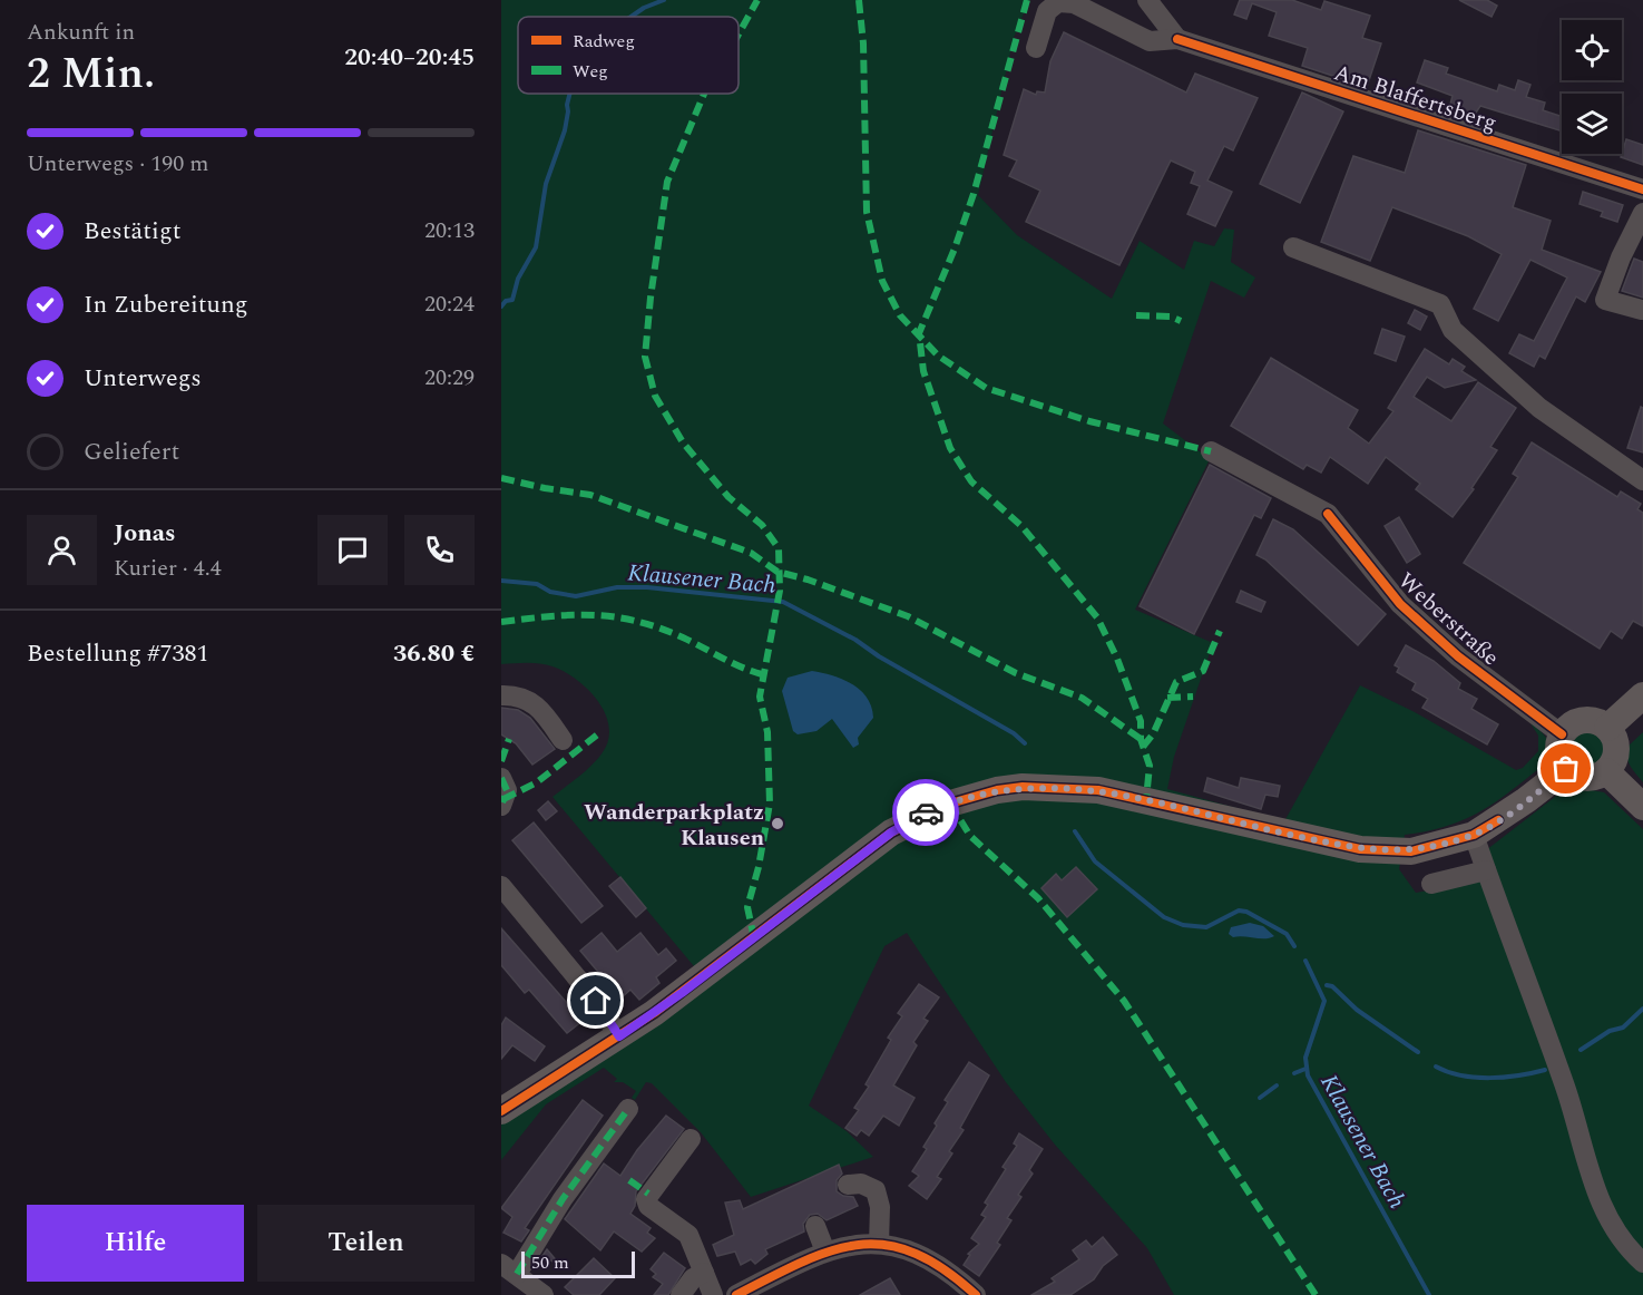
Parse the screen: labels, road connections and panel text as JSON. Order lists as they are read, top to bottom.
{
  "streets": {
    "street": ["Am Blaffertsberg", "Weberstraße"]
  },
  "water": ["Klausener Bach"],
  "places": ["Wanderparkplatz Klausen"],
  "legend": ["Radweg", "Weg"],
  "scale_bar": "50 m",
  "page": {
    "heading": ["2 Min.", "Ankunft in", "20:40–20:45"],
    "panel": [
      "Jonas",
      "Kurier · 4.4",
      "Bestellung #7381",
      "36.80 €"
    ],
    "bar": "Unterwegs · 190 m",
    "list": [
      ["Bestätigt", "20:13"],
      ["In Zubereitung", "20:24"],
      ["Unterwegs", "20:29"],
      "Geliefert"
    ],
    "buttons": ["Hilfe", "Teilen"],
    "scale": "50 m"
  }
}
